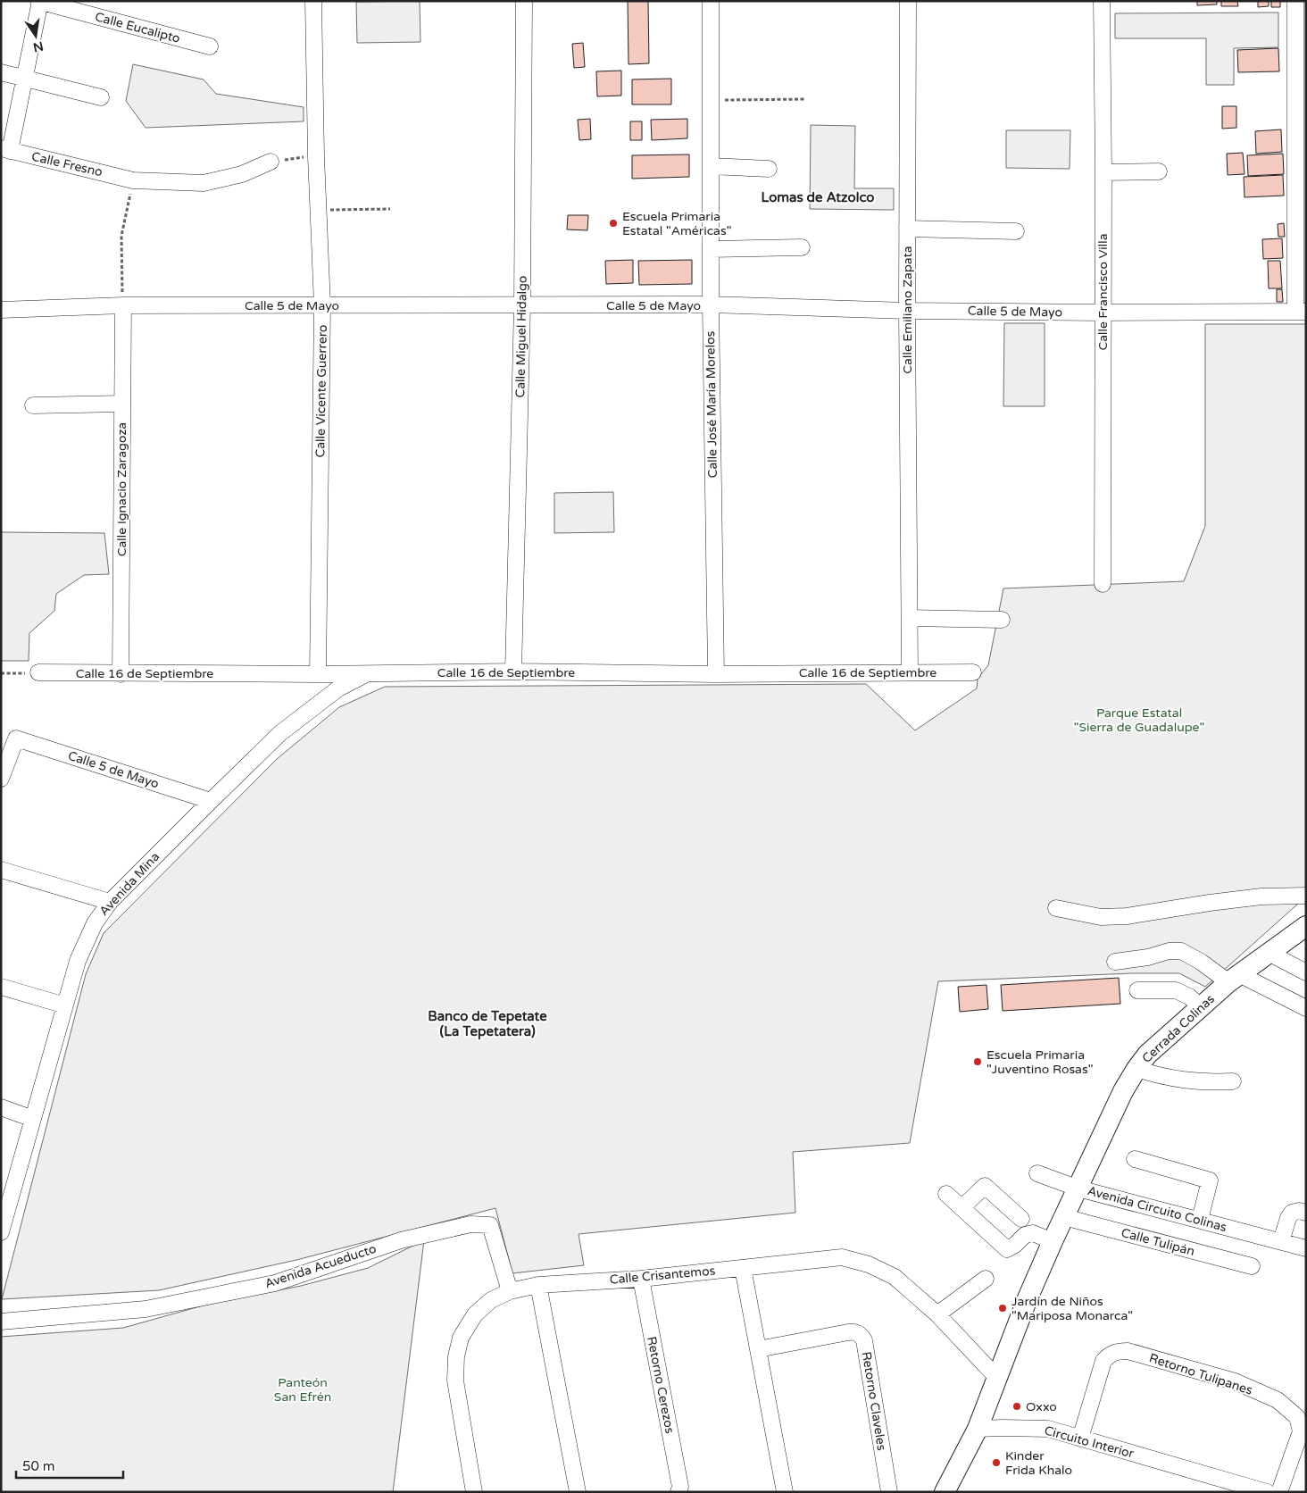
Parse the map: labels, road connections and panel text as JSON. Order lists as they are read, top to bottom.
{
  "streets": {
    "main road": ["Cerrada Colinas", "Avenida Circuito Colinas"],
    "street": [
      "Calle Eucalipto",
      "Calle Fresno",
      "Calle Francisco Villa",
      "Calle 5 de Mayo",
      "Calle Emiliano Zapata",
      "Calle Miguel Hidalgo",
      "Calle Vicente Guerrero",
      "Calle José María Morelos",
      "Calle Ignacio Zaragoza",
      "Calle 16 de Septiembre",
      "Avenida Mina",
      "Calle Tulipán",
      "Avenida Acueducto",
      "Calle Crisantemos",
      "Retorno Tulipanes",
      "Retorno Cerezos",
      "Retorno Claveles",
      "Circuito Interior"
    ]
  },
  "crossings": [
    ["Calle Francisco Villa", "Calle 5 de Mayo"],
    ["Calle 5 de Mayo", "Calle Emiliano Zapata"],
    ["Calle 5 de Mayo", "Calle Miguel Hidalgo"],
    ["Calle 5 de Mayo", "Calle Vicente Guerrero"],
    ["Calle 5 de Mayo", "Calle José María Morelos"],
    ["Calle 5 de Mayo", "Calle Ignacio Zaragoza"],
    ["Calle 5 de Mayo", "Avenida Mina"],
    ["Calle Emiliano Zapata", "Calle 16 de Septiembre"],
    ["Calle Miguel Hidalgo", "Calle 16 de Septiembre"],
    ["Calle Vicente Guerrero", "Calle 16 de Septiembre"],
    ["Calle José María Morelos", "Calle 16 de Septiembre"],
    ["Calle Ignacio Zaragoza", "Calle 16 de Septiembre"],
    ["Calle 16 de Septiembre", "Avenida Mina"],
    ["Cerrada Colinas", "Avenida Circuito Colinas"],
    ["Avenida Circuito Colinas", "Calle Tulipán"],
    ["Avenida Circuito Colinas", "Calle Crisantemos"],
    ["Avenida Circuito Colinas", "Circuito Interior"],
    ["Avenida Acueducto", "Calle Crisantemos"],
    ["Calle Crisantemos", "Retorno Cerezos"],
    ["Retorno Tulipanes", "Circuito Interior"]
  ],
  "districts": ["Lomas de Atzolco", "Banco de Tepetate (La Tepetatera)"],
  "parks": ["Parque Estatal \"Sierra de Guadalupe\"", "Panteón San Efrén"],
  "places": [
    "Escuela Primaria Estatal \"Américas\"",
    "Escuela Primaria \"Juventino Rosas\"",
    "Jardín de Niños \"Mariposa Monarca\"",
    "Oxxo",
    "Kinder Frida Khalo"
  ],
  "scale_bar": "50 m",
  "north": "bottom"
}
